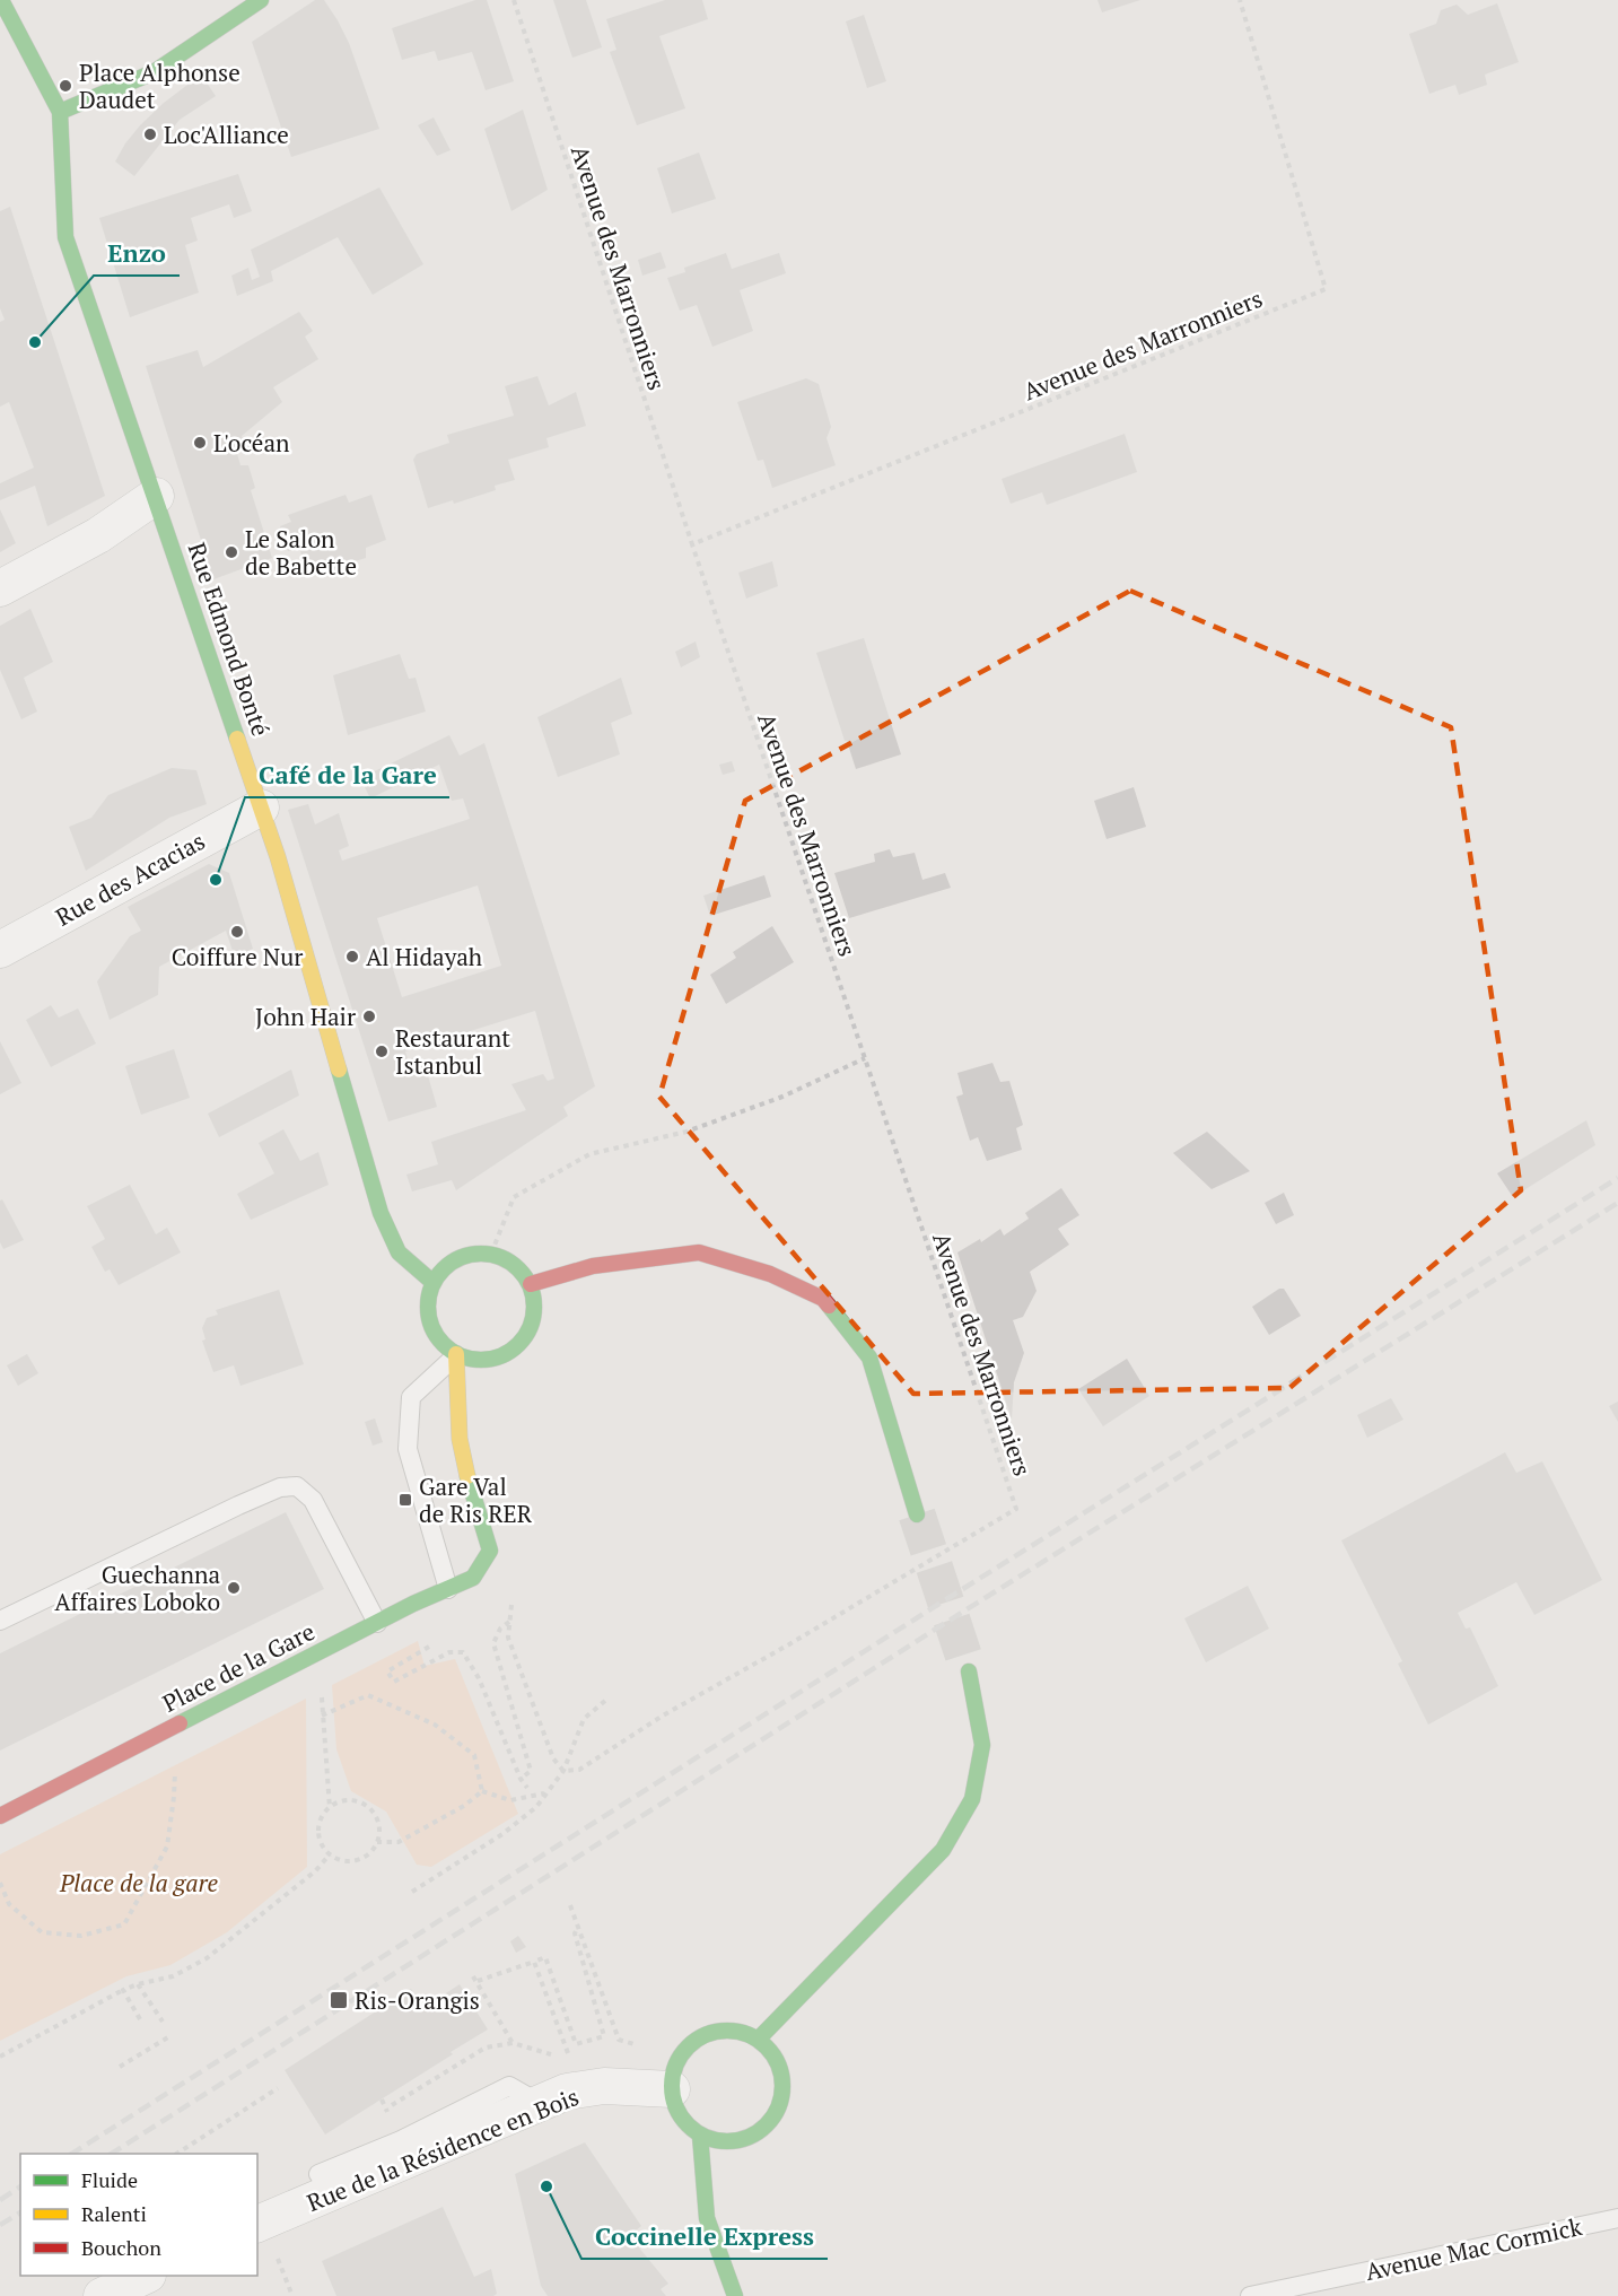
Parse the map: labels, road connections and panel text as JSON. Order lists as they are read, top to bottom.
{
  "streets": {
    "main road": ["Rue Edmond Bonté", "Place de la Gare"],
    "street": ["Rue des Acacias", "Rue de la Résidence en Bois"],
    "lane": ["Avenue Mac Cormick"],
    "path": ["Avenue des Marronniers"]
  },
  "crossings": [
    ["Rue Edmond Bonté", "Rue des Acacias"],
    ["Rue Edmond Bonté", "Place de la Gare"]
  ],
  "parks": ["Place de la gare"],
  "places": {
    "other": [
      "Place Alphonse Daudet",
      "Loc'Alliance",
      "Enzo",
      "L'océan",
      "Le Salon de Babette",
      "Café de la Gare",
      "Coiffure Nur",
      "Al Hidayah",
      "John Hair",
      "Restaurant Istanbul",
      "Guechanna Affaires Loboko",
      "Coccinelle Express"
    ],
    "transit": ["Gare Val de Ris RER", "Ris-Orangis"]
  },
  "legend": ["Fluide", "Ralenti", "Bouchon"]
}
